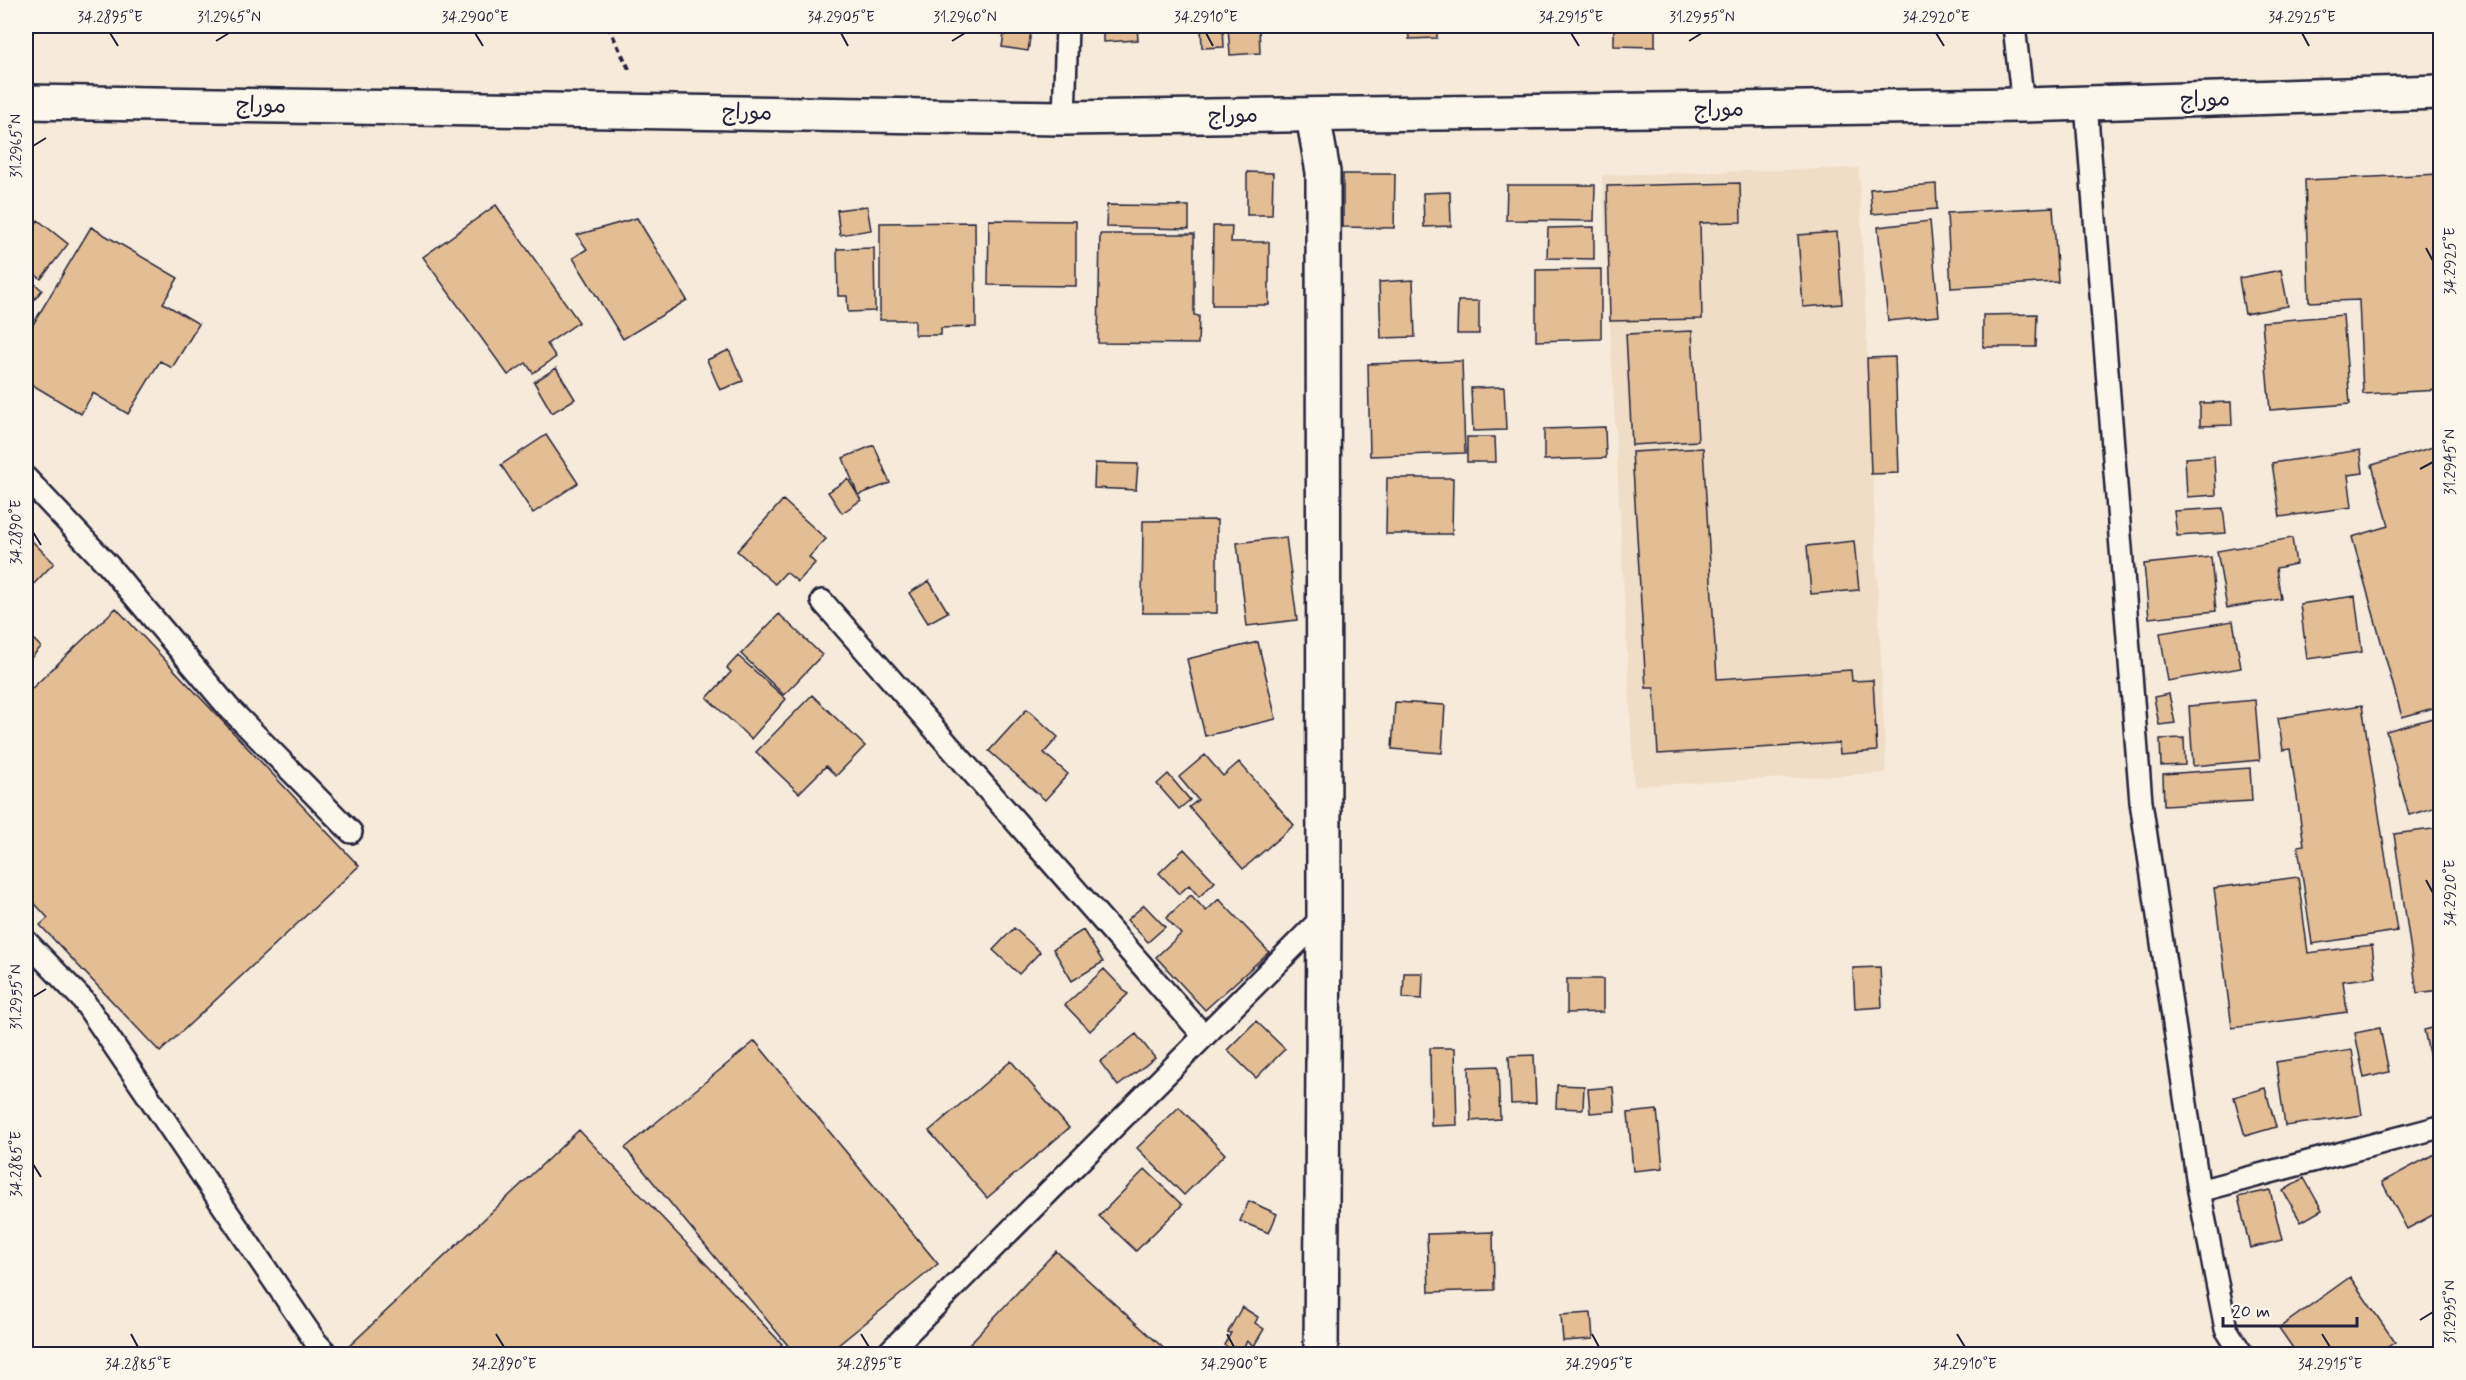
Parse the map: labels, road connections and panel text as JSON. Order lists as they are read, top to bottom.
{
  "streets": {
    "main road": ["موراج"]
  },
  "scale_bar": "20 m",
  "coordinates": [
    "34.2895°E",
    "31.2965°N",
    "34.2900°E",
    "34.2905°E",
    "31.2960°N",
    "34.2910°E",
    "34.2915°E",
    "31.2955°N",
    "34.2920°E",
    "34.2925°E",
    "31.2945°N",
    "34.2890°E",
    "34.2885°E",
    "31.2935°N"
  ]
}
